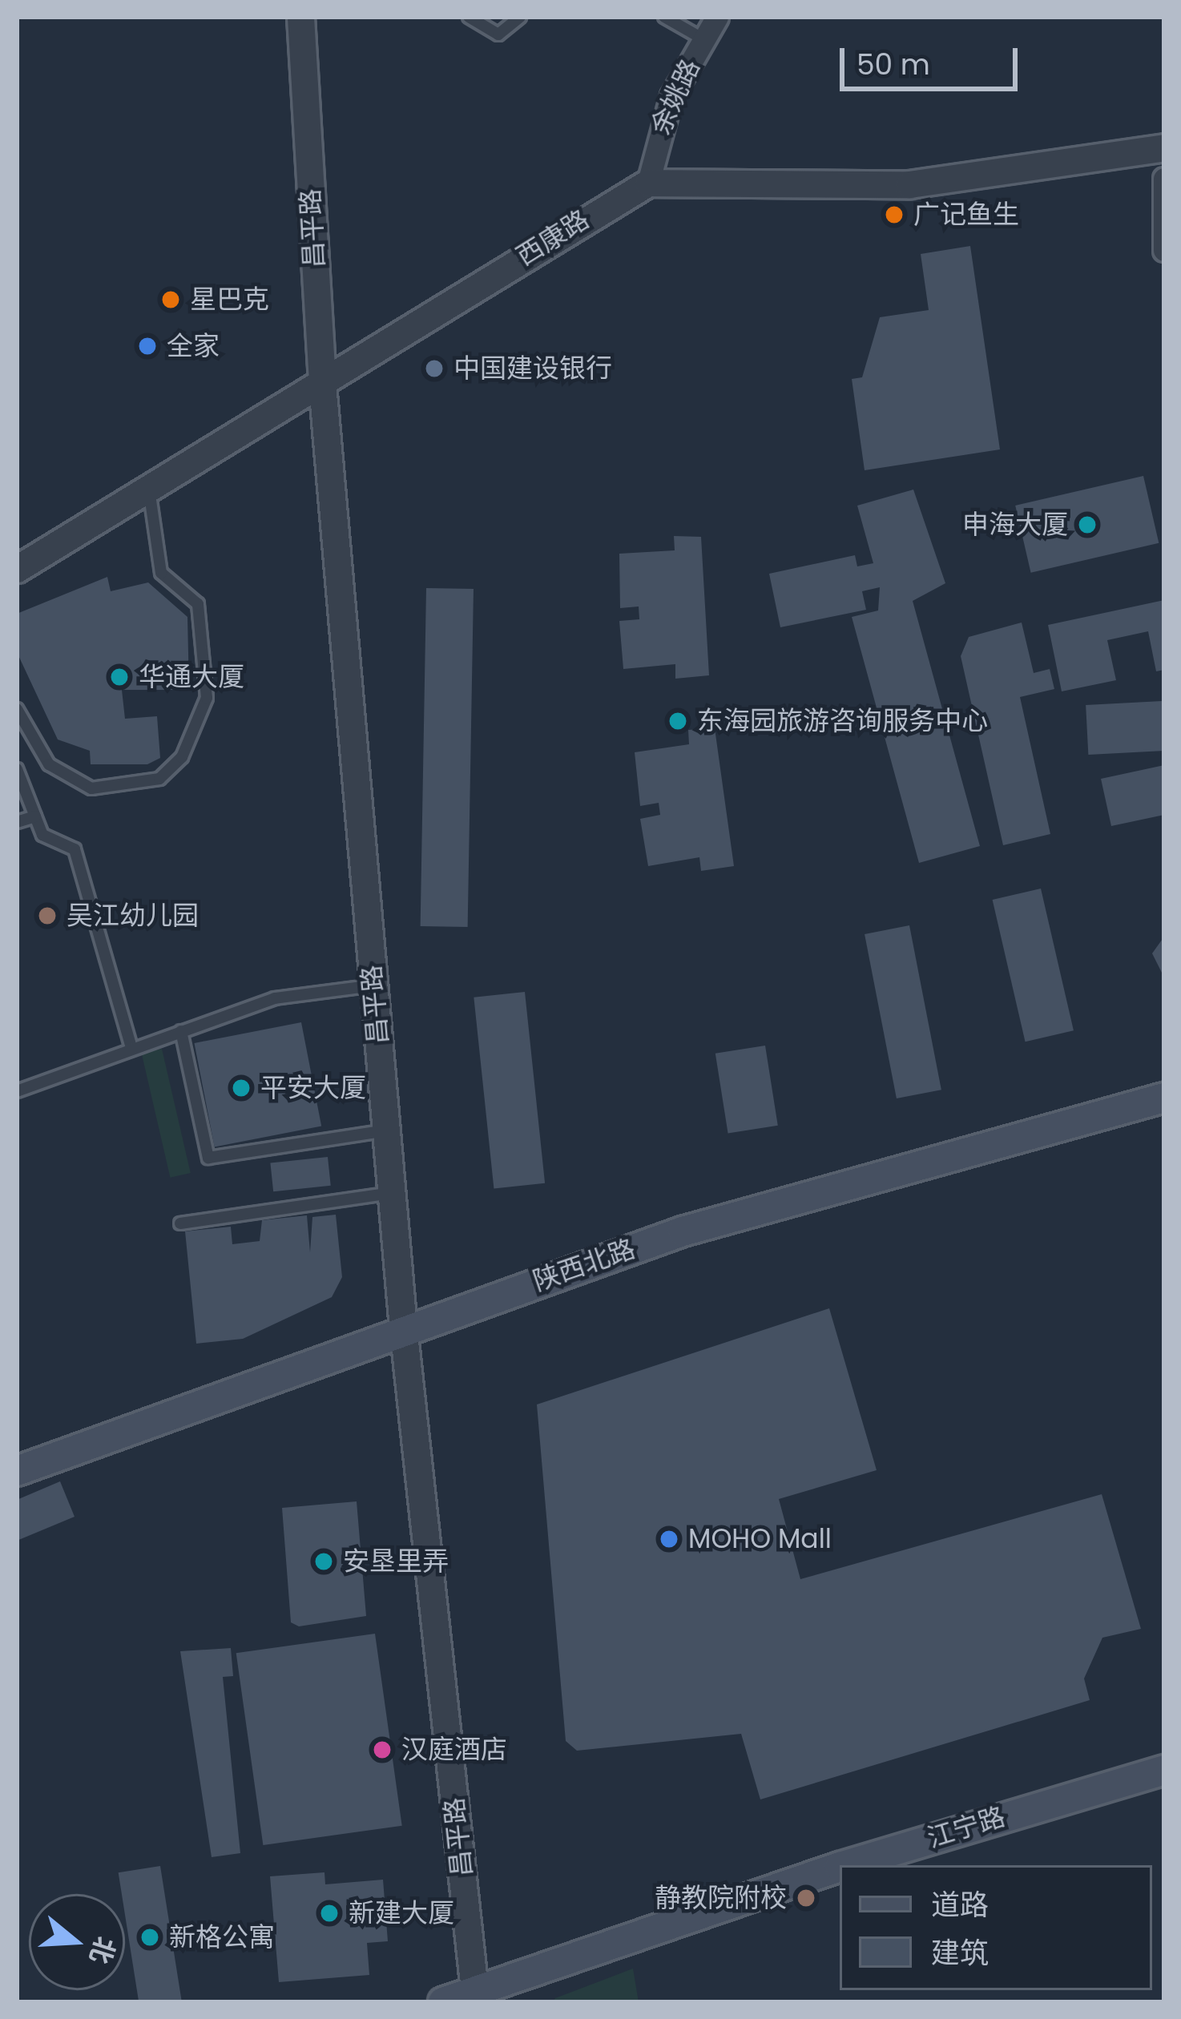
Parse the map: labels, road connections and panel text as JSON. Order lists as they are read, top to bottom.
{
  "streets": {
    "main road": ["陕西北路", "江宁路"],
    "street": ["余姚路", "昌平路", "西康路"]
  },
  "crossings": [
    ["余姚路", "西康路"],
    ["昌平路", "西康路"],
    ["昌平路", "陕西北路"],
    ["昌平路", "江宁路"]
  ],
  "places": [
    "广记鱼生",
    "星巴克",
    "全家",
    "中国建设银行",
    "申海大厦",
    "华通大厦",
    "东海园旅游咨询服务中心",
    "吴江幼儿园",
    "平安大厦",
    "MOHO Mall",
    "安垦里弄",
    "汉庭酒店",
    "静教院附校",
    "新建大厦",
    "新格公寓"
  ],
  "legend": ["道路", "建筑"],
  "scale_bar": "50 m",
  "north": "right"
}
